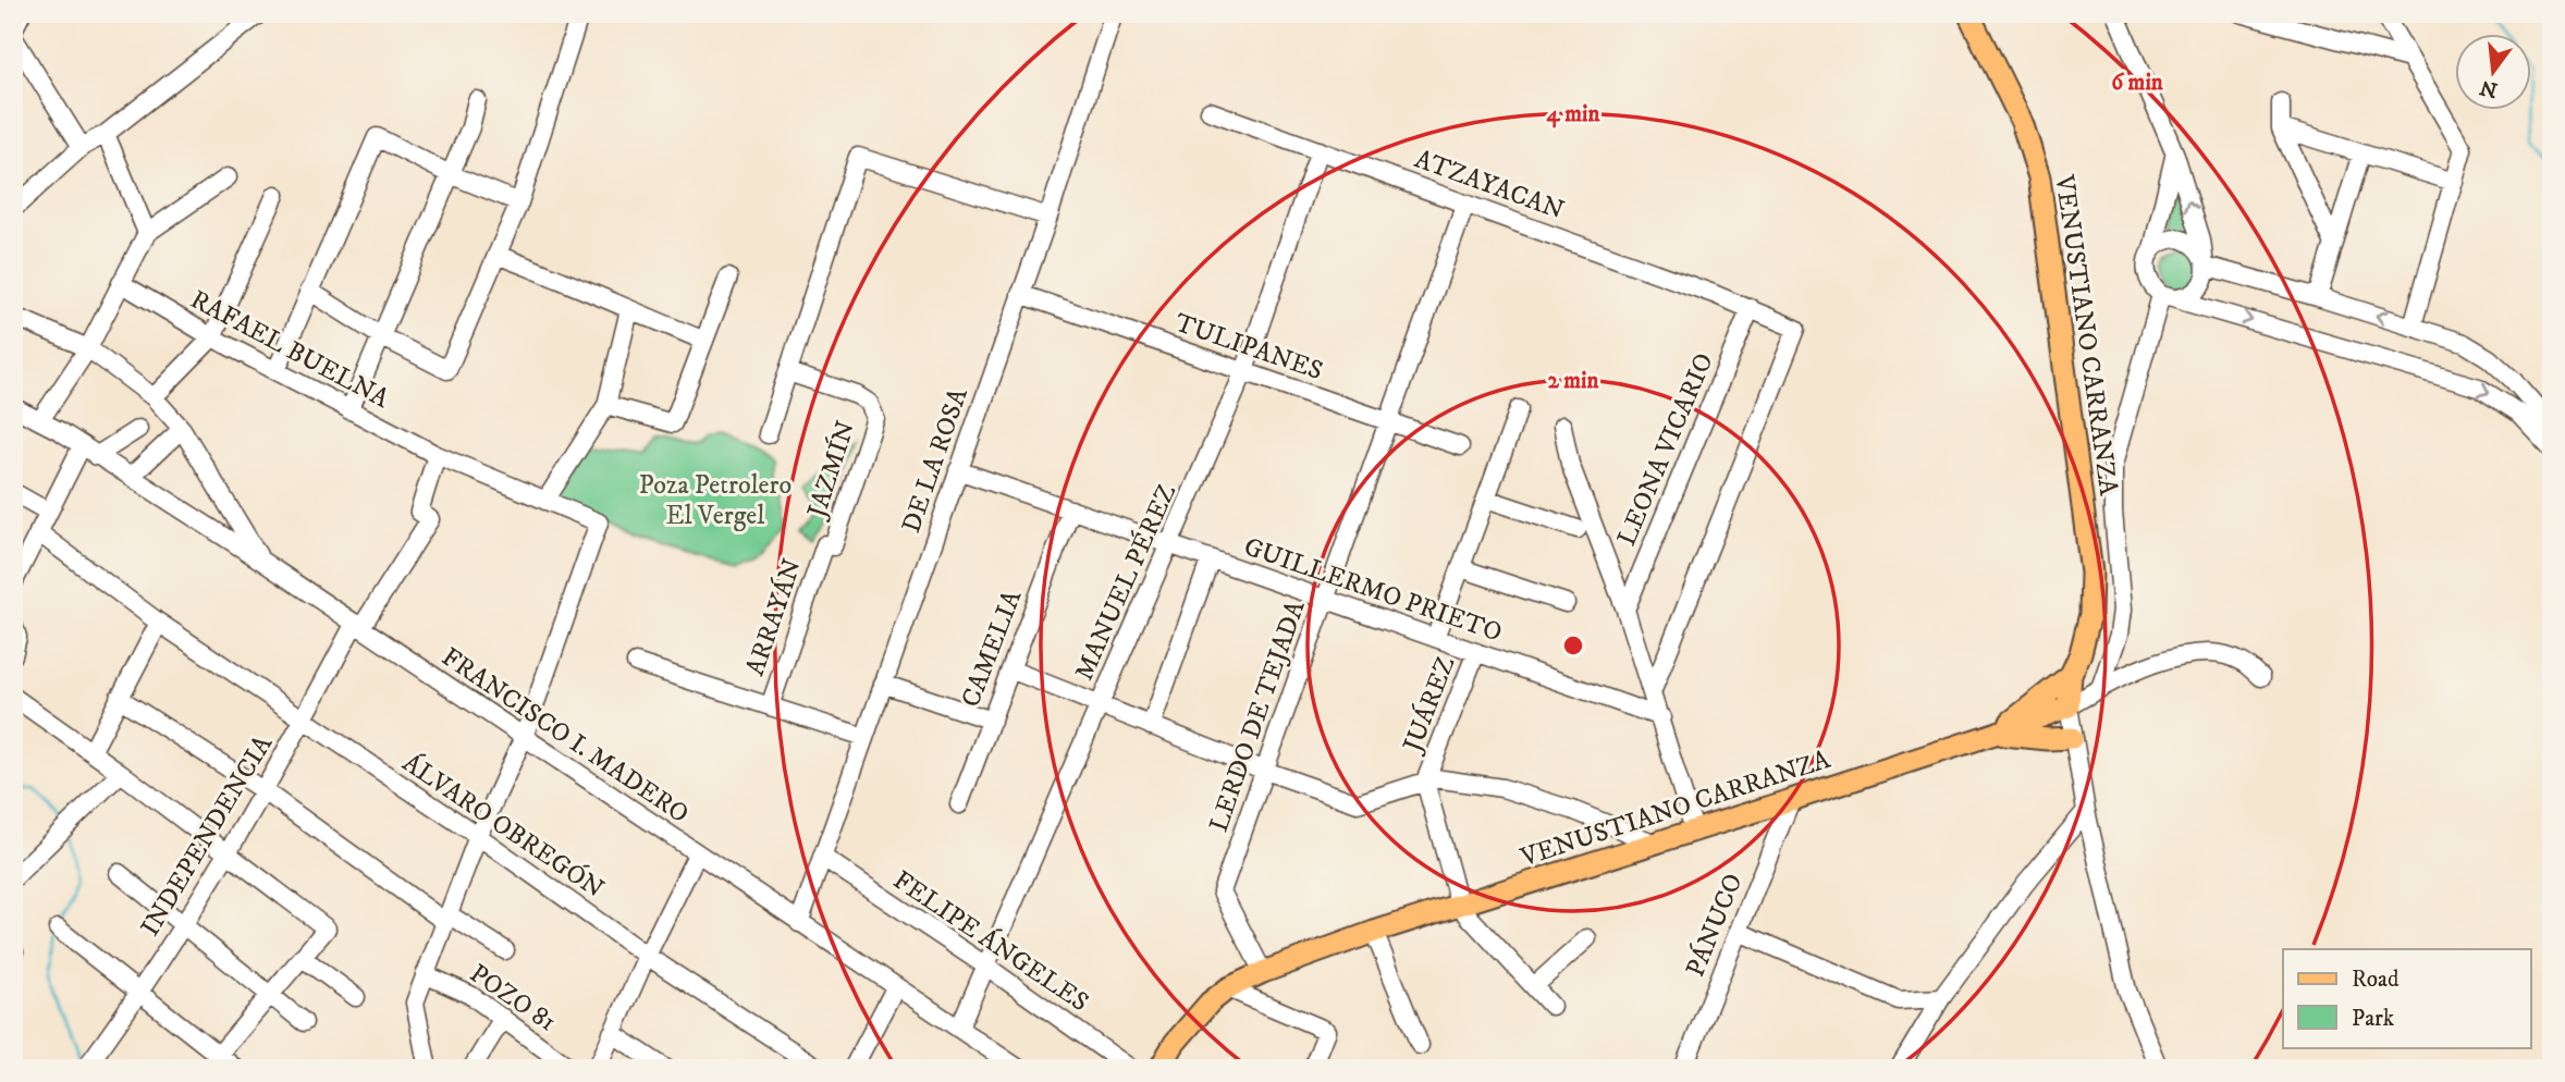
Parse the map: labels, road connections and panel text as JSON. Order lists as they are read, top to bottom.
{
  "streets": {
    "main road": ["VENUSTIANO CARRANZA"],
    "street": [
      "ATZAYACAN",
      "TULIPANES",
      "RAFAEL BUELNA",
      "LEONA VICARIO",
      "DE LA ROSA",
      "JAZMÍN",
      "MANUEL PÉREZ",
      "GUILLERMO PRIETO",
      "ARRAYÁN",
      "CAMELIA",
      "JUÁREZ",
      "LERDO DE TEJADA",
      "FRANCISCO I. MADERO",
      "ÁLVARO OBREGÓN",
      "INDEPENDENCIA",
      "PÁNUCO",
      "FELIPE ÁNGELES",
      "POZO 81"
    ]
  },
  "crossings": [
    ["ATZAYACAN", "LEONA VICARIO"],
    ["ATZAYACAN", "MANUEL PÉREZ"],
    ["VENUSTIANO CARRANZA", "JUÁREZ"],
    ["VENUSTIANO CARRANZA", "LERDO DE TEJADA"],
    ["VENUSTIANO CARRANZA", "PÁNUCO"],
    ["TULIPANES", "DE LA ROSA"],
    ["TULIPANES", "MANUEL PÉREZ"],
    ["TULIPANES", "LERDO DE TEJADA"],
    ["RAFAEL BUELNA", "FRANCISCO I. MADERO"],
    ["RAFAEL BUELNA", "INDEPENDENCIA"],
    ["DE LA ROSA", "GUILLERMO PRIETO"],
    ["DE LA ROSA", "FRANCISCO I. MADERO"],
    ["DE LA ROSA", "FELIPE ÁNGELES"],
    ["JAZMÍN", "ARRAYÁN"],
    ["MANUEL PÉREZ", "GUILLERMO PRIETO"],
    ["MANUEL PÉREZ", "FRANCISCO I. MADERO"],
    ["MANUEL PÉREZ", "FELIPE ÁNGELES"],
    ["GUILLERMO PRIETO", "CAMELIA"],
    ["GUILLERMO PRIETO", "JUÁREZ"],
    ["GUILLERMO PRIETO", "LERDO DE TEJADA"],
    ["FRANCISCO I. MADERO", "INDEPENDENCIA"],
    ["ÁLVARO OBREGÓN", "INDEPENDENCIA"]
  ],
  "parks": ["Poza Petrolero El Vergel"],
  "legend": ["Road", "Park"],
  "north": "bottom",
  "rings": ["6 min", "4 min", "2 min"]
}
